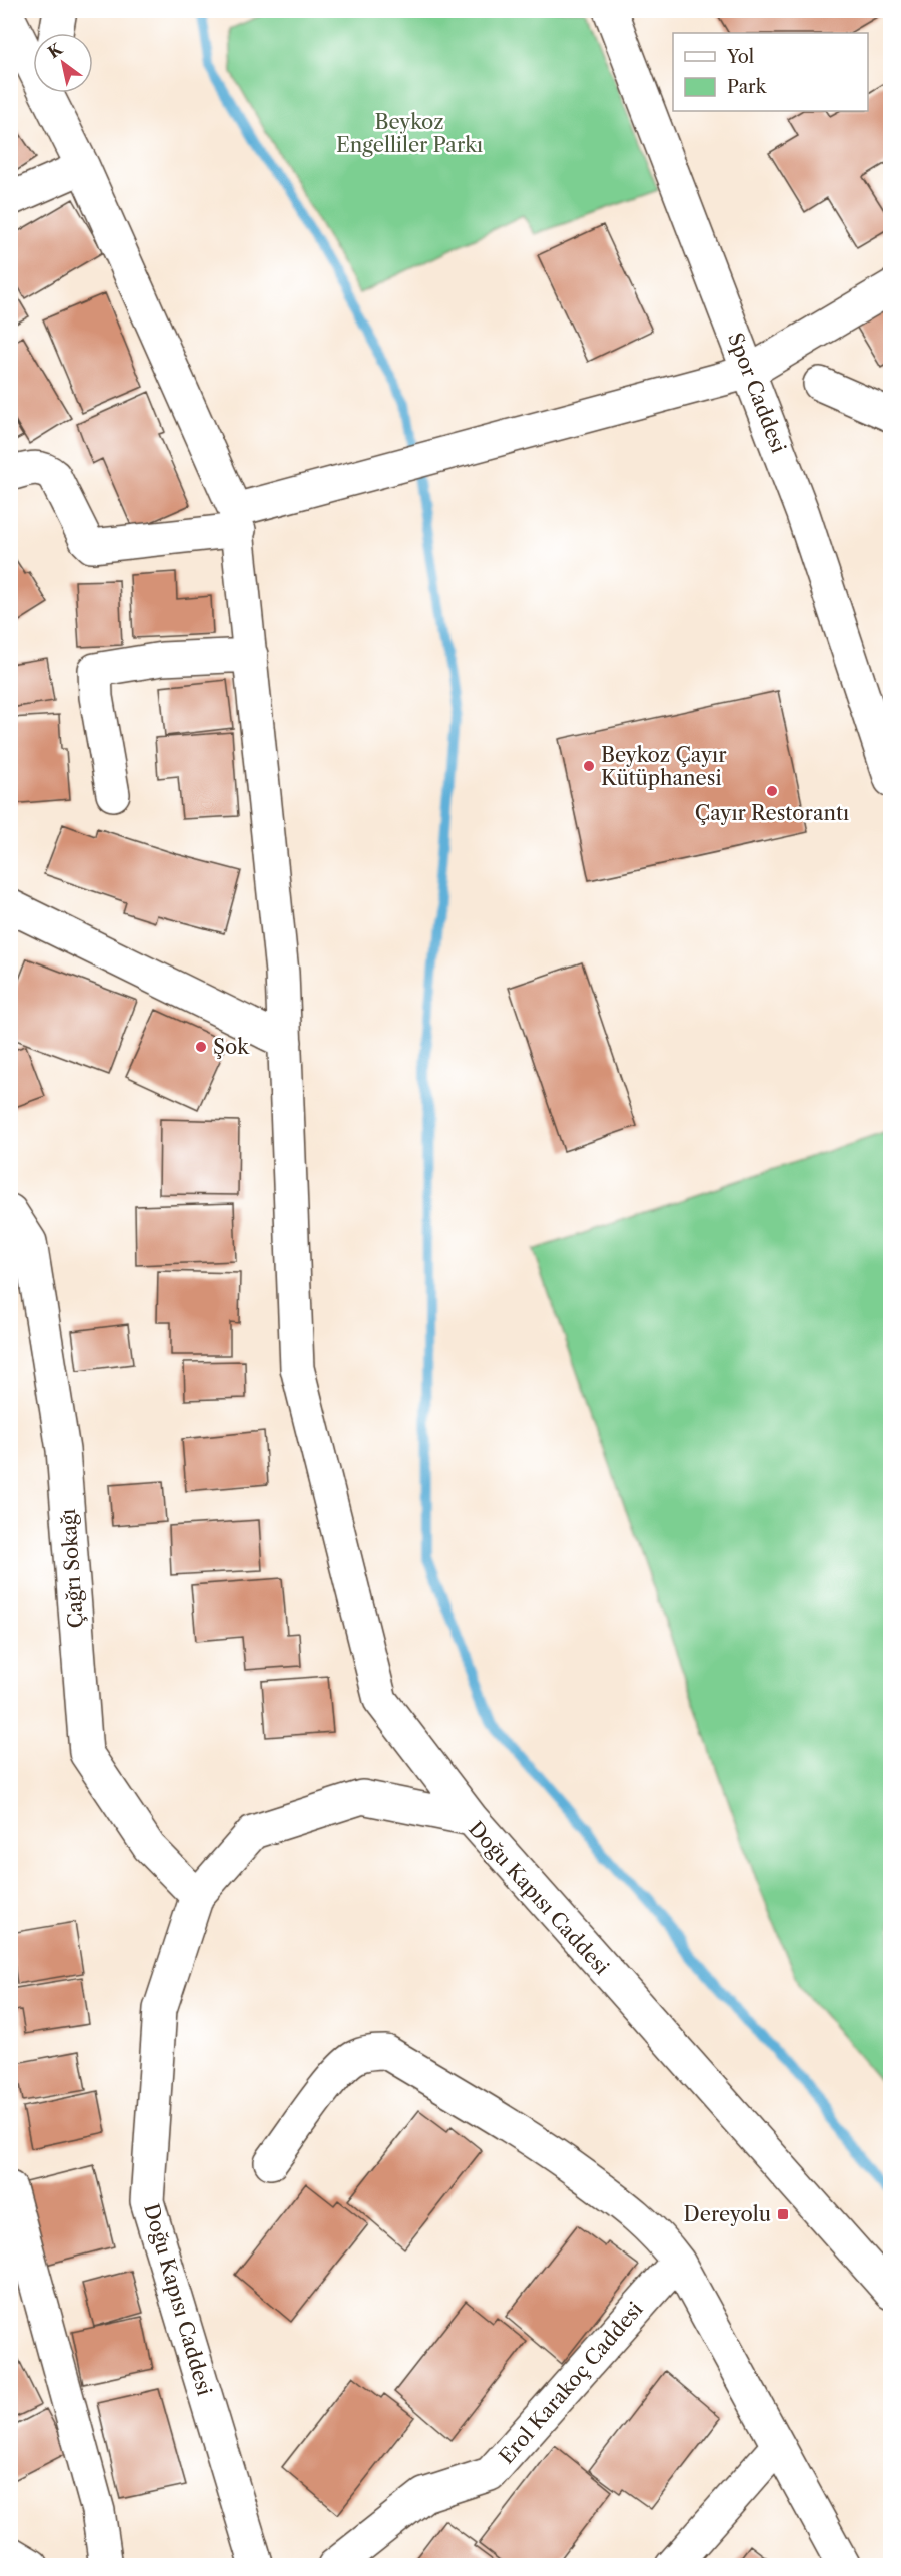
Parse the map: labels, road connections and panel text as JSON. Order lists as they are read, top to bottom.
{
  "streets": {
    "street": [
      "Spor Caddesi",
      "Çağrı Sokağı",
      "Doğu Kapısı Caddesi",
      "Erol Karakoç Caddesi"
    ]
  },
  "crossings": [
    ["Çağrı Sokağı", "Doğu Kapısı Caddesi"]
  ],
  "parks": ["Beykoz Engelliler Parkı"],
  "places": {
    "other": ["Beykoz Çayır Kütüphanesi", "Çayır Restorantı", "Şok"],
    "transit": ["Dereyolu"]
  },
  "legend": ["Yol", "Park"],
  "north": "top left"
}
